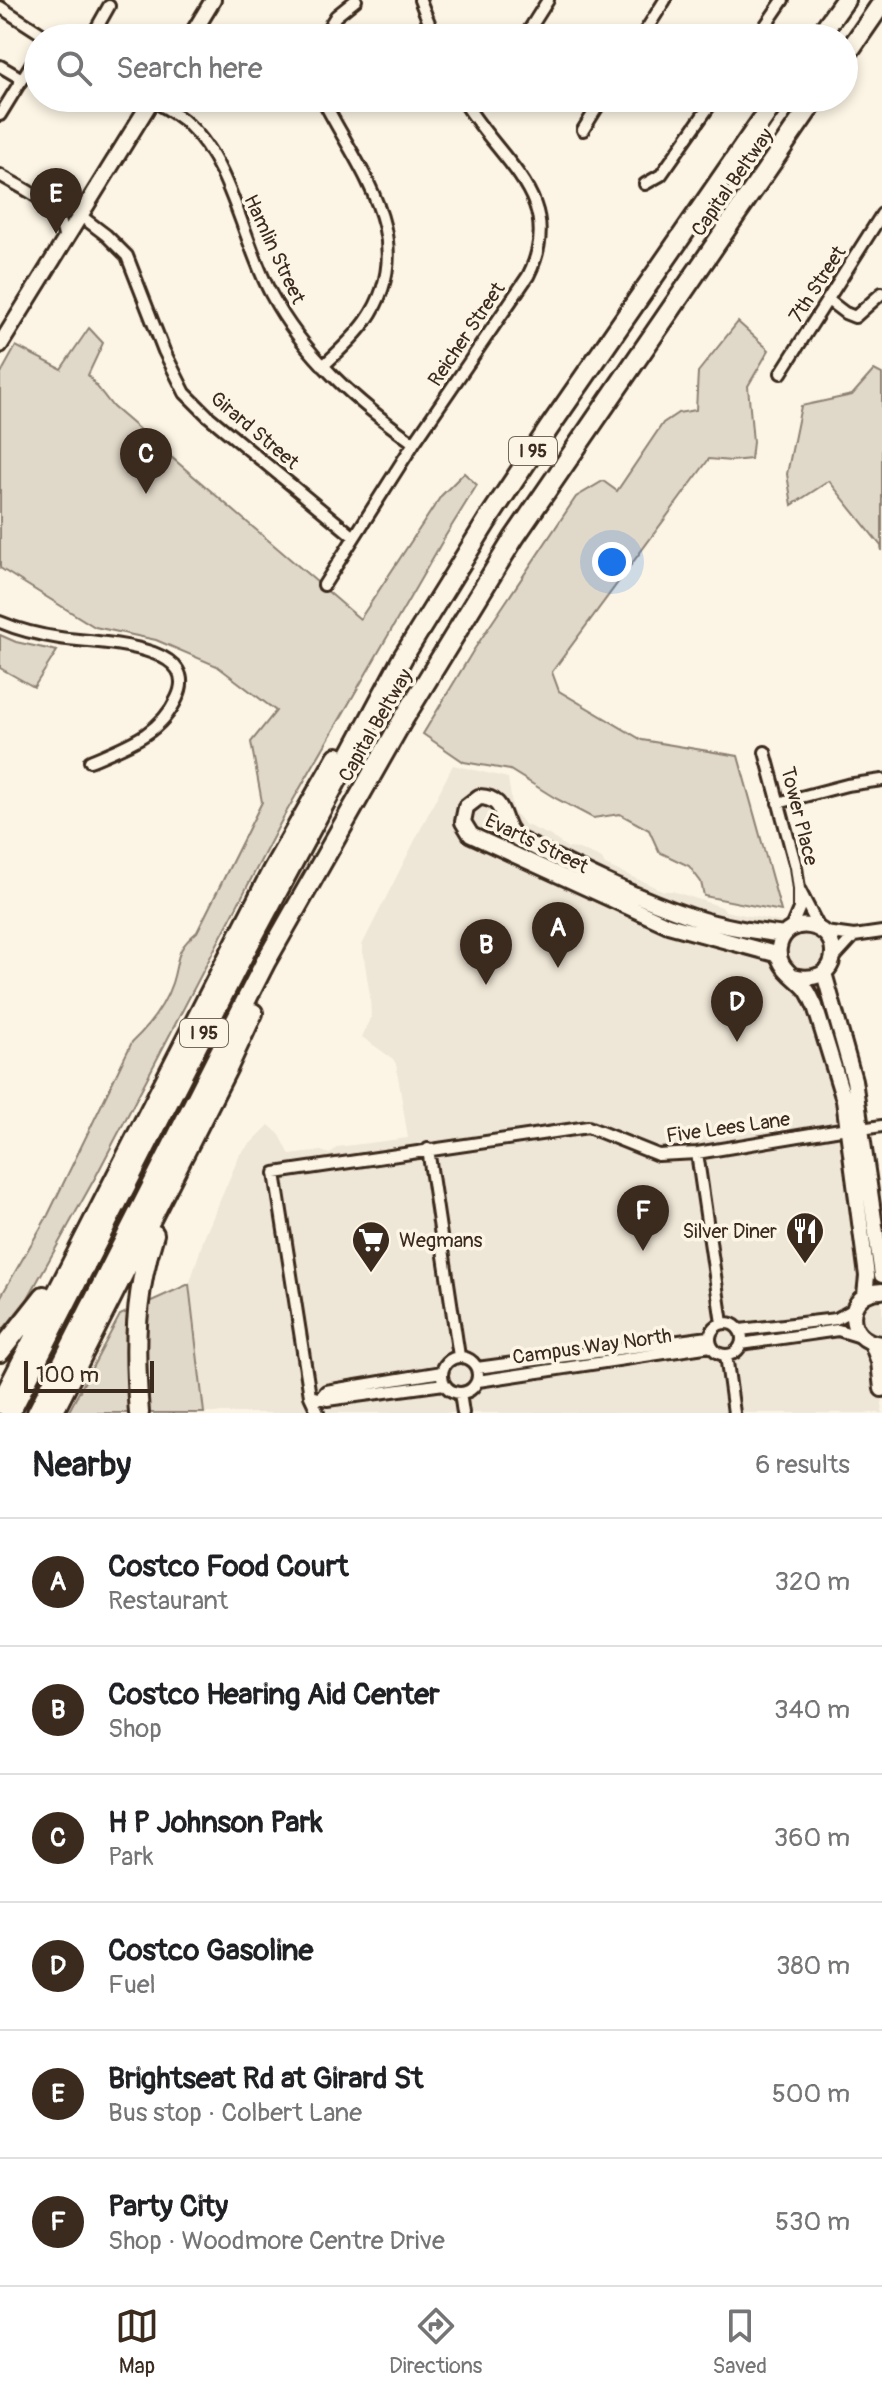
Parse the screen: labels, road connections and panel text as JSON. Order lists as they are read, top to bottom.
{
  "streets": {
    "highway": ["Capital Beltway", "I 95"],
    "street": [
      "Hamlin Street",
      "7th Street",
      "Reicher Street",
      "Girard Street",
      "Tower Place",
      "Evarts Street",
      "Five Lees Lane",
      "Campus Way North"
    ]
  },
  "crossings": [
    ["Hamlin Street", "Reicher Street"],
    ["Reicher Street", "Girard Street"],
    ["Tower Place", "Evarts Street"]
  ],
  "places": {
    "restaurant": ["Silver Diner"],
    "supermarket": ["Wegmans"]
  },
  "scale_bar": "100 m",
  "page": {
    "search": "Search here",
    "pins": [
      "E",
      "C",
      "A",
      "B",
      "D",
      "F"
    ],
    "scale": "100 m",
    "heading": ["Nearby", "6 results"],
    "list": [
      {
        "mark": "A",
        "name": "Costco Food Court",
        "note": "Restaurant",
        "value": "320 m"
      },
      {
        "mark": "B",
        "name": "Costco Hearing Aid Center",
        "note": "Shop",
        "value": "340 m"
      },
      {
        "mark": "C",
        "name": "H P Johnson Park",
        "note": "Park",
        "value": "360 m"
      },
      {
        "mark": "D",
        "name": "Costco Gasoline",
        "note": "Fuel",
        "value": "380 m"
      },
      {
        "mark": "E",
        "name": "Brightseat Rd at Girard St",
        "note": "Bus stop · Colbert Lane",
        "value": "500 m"
      },
      {
        "mark": "F",
        "name": "Party City",
        "note": "Shop · Woodmore Centre Drive",
        "value": "530 m"
      }
    ],
    "nav": ["Map", "Directions", "Saved"]
  }
}
